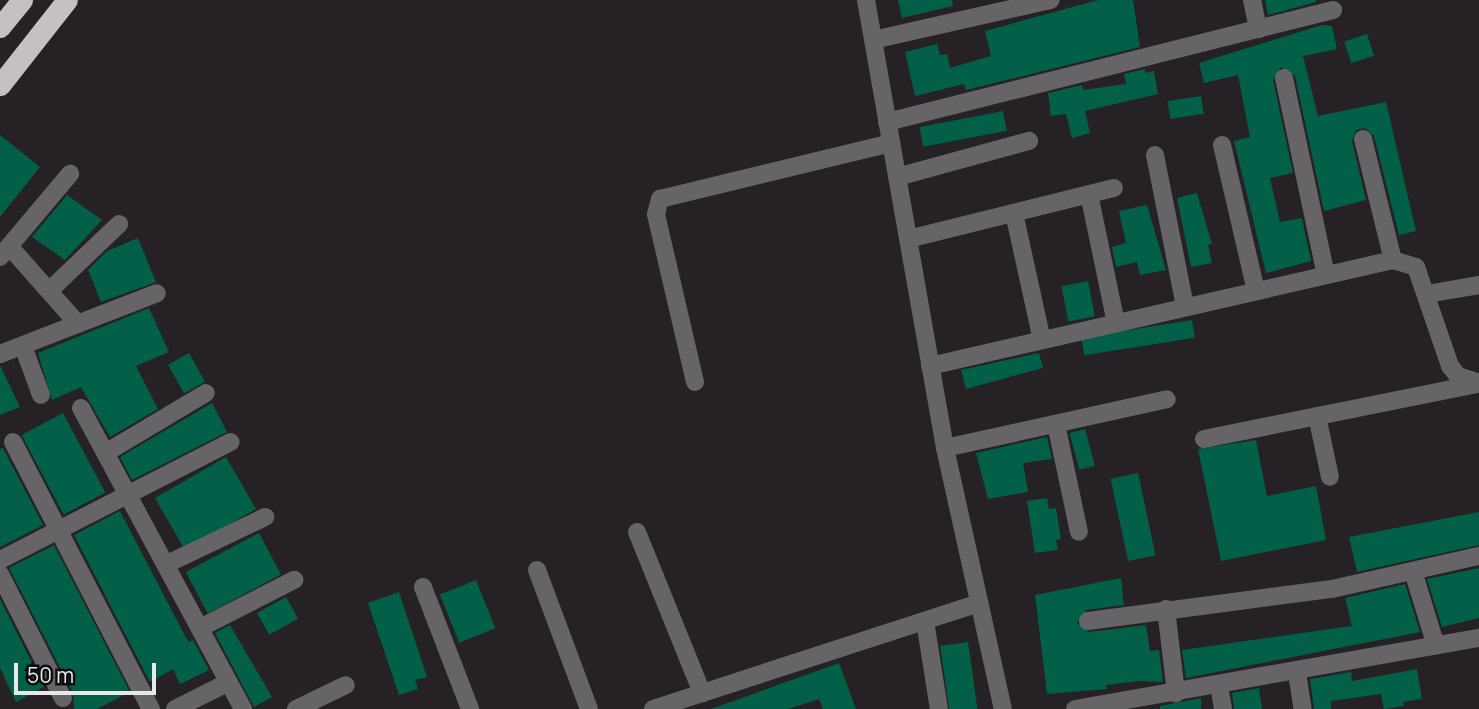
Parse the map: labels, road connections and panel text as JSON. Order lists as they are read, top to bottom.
{
  "scale_bar": "50 m"
}
